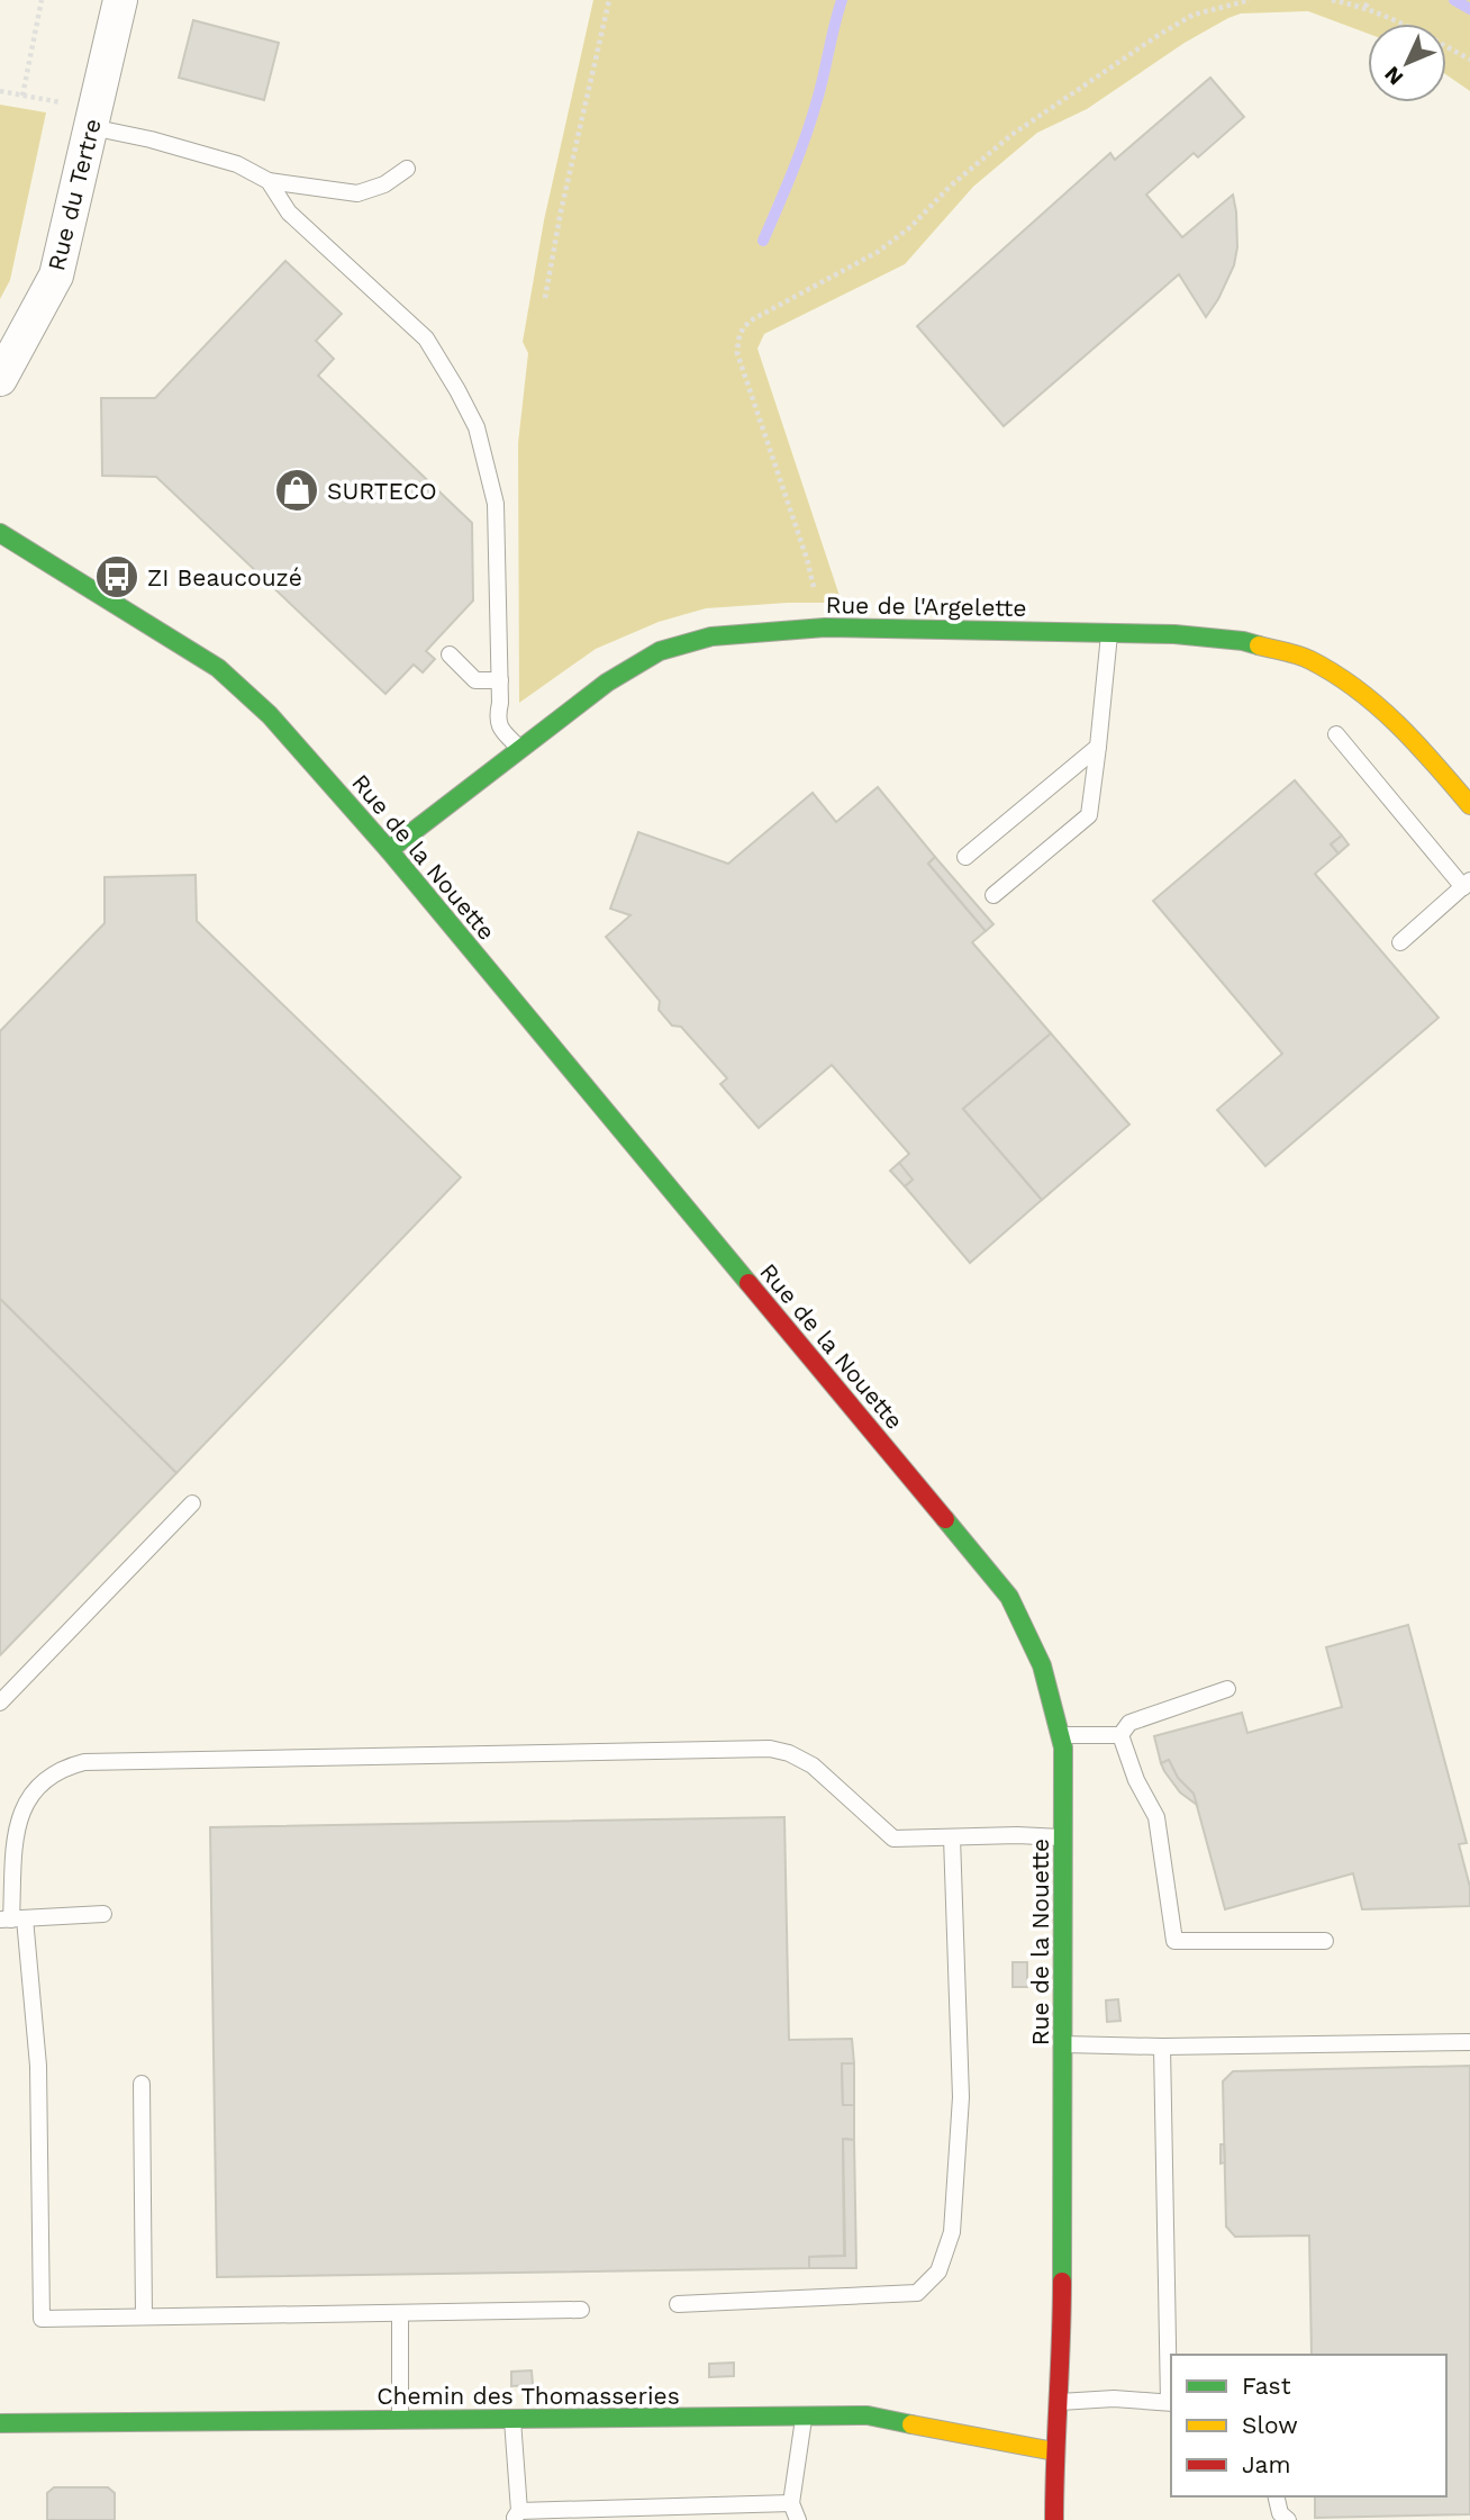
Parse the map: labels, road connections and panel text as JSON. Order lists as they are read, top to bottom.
{
  "streets": {
    "street": [
      "Rue du Tertre",
      "Rue de l'Argelette",
      "Rue de la Nouette",
      "Chemin des Thomasseries"
    ]
  },
  "crossings": [
    ["Rue de l'Argelette", "Rue de la Nouette"],
    ["Rue de la Nouette", "Chemin des Thomasseries"]
  ],
  "places": {
    "shop": ["SURTECO"],
    "bus stop": ["ZI Beaucouzé"]
  },
  "legend": ["Fast", "Slow", "Jam"],
  "north": "bottom left"
}
